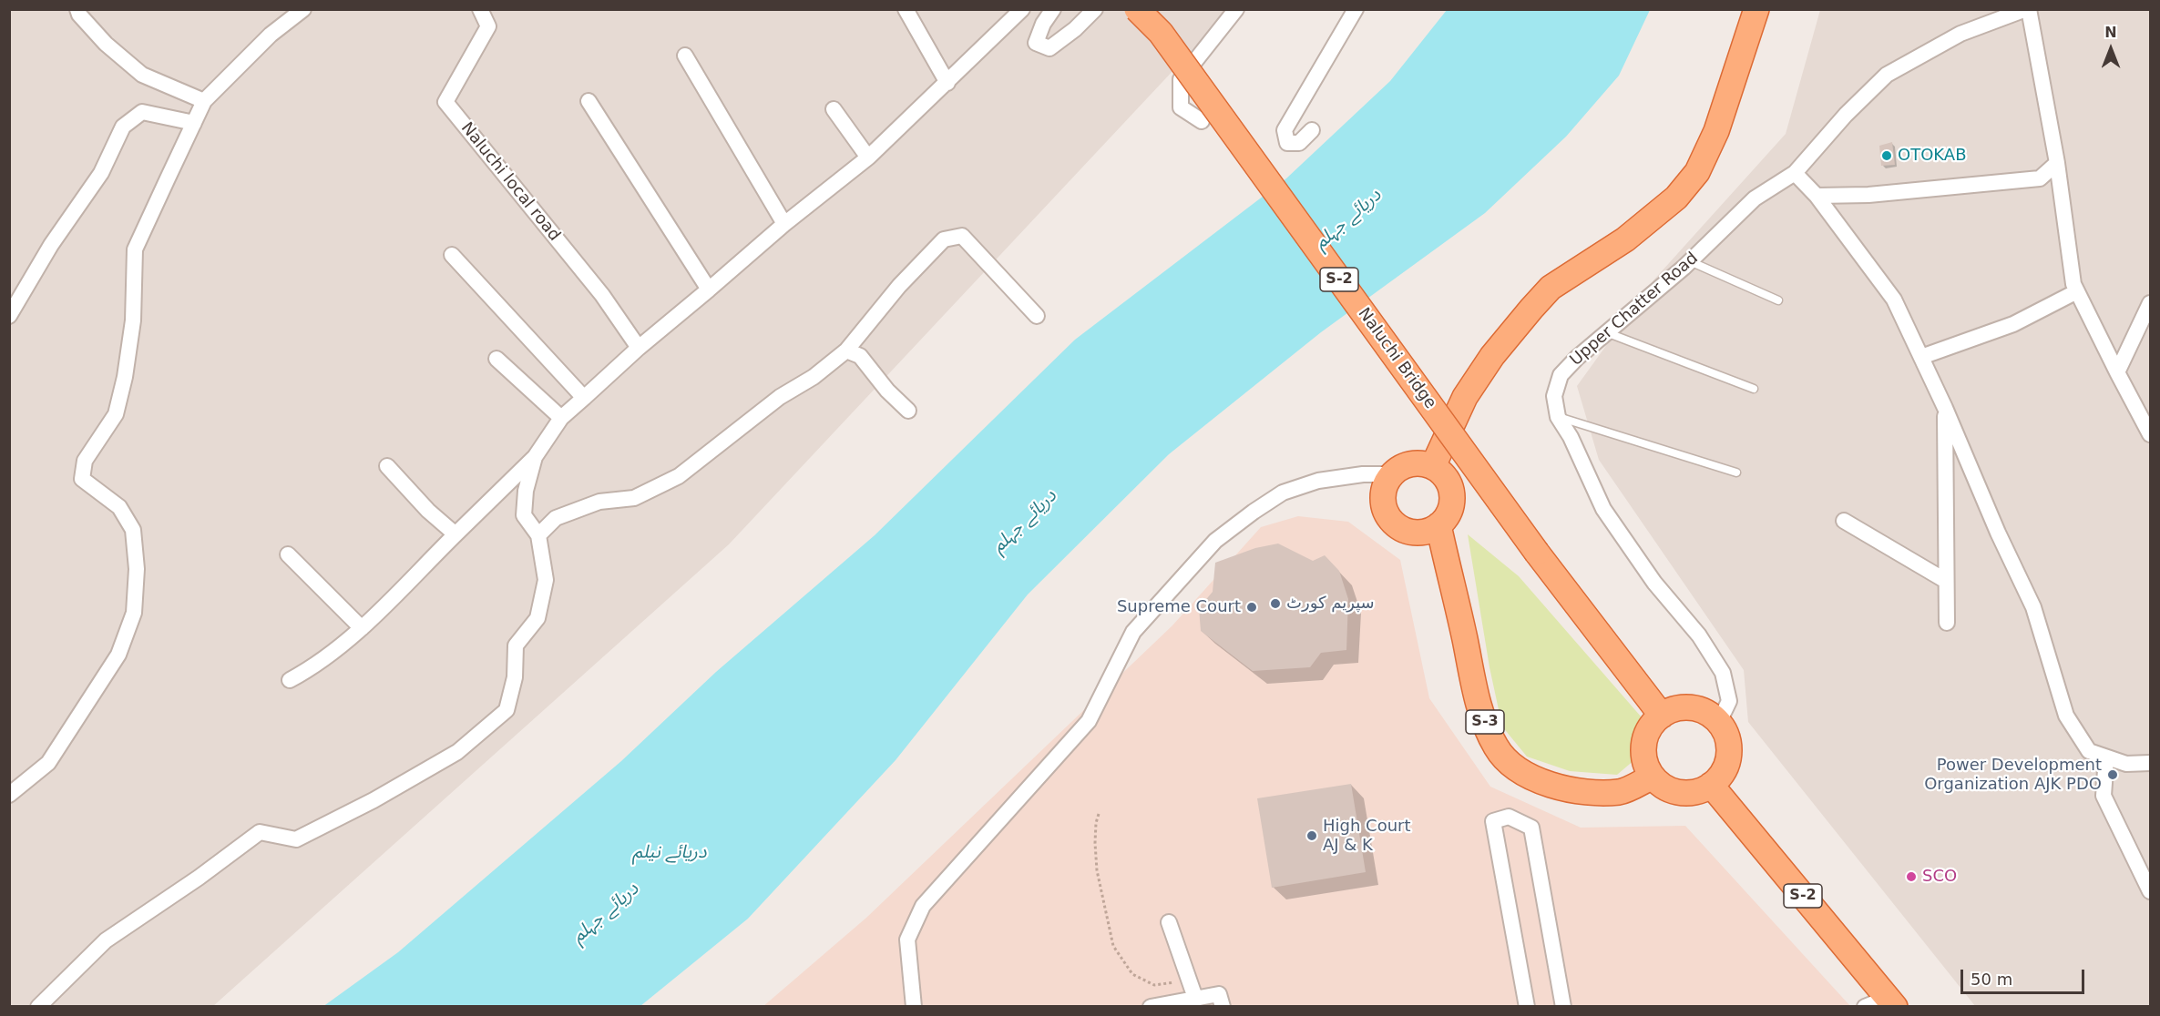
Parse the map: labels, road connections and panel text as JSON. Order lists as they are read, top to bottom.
{
  "streets": {
    "highway": ["S-2", "Naluchi Bridge", "S-3"],
    "street": ["Naluchi local road", "Upper Chatter Road"]
  },
  "crossings": [
    ["S-2", "Upper Chatter Road"],
    ["S-2", "Naluchi Bridge"],
    ["S-2", "S-3"],
    ["Upper Chatter Road", "Naluchi Bridge"],
    ["Upper Chatter Road", "S-3"],
    ["Naluchi Bridge", "S-3"]
  ],
  "water": ["دریائے جہلم", "دریائے نیلم"],
  "places": [
    "OTOKAB",
    "سپریم کورٹ",
    "Supreme Court",
    "Power Development Organization AJK PDO",
    "High Court AJ & K",
    "SCO"
  ],
  "scale_bar": "50 m",
  "north": "top"
}
